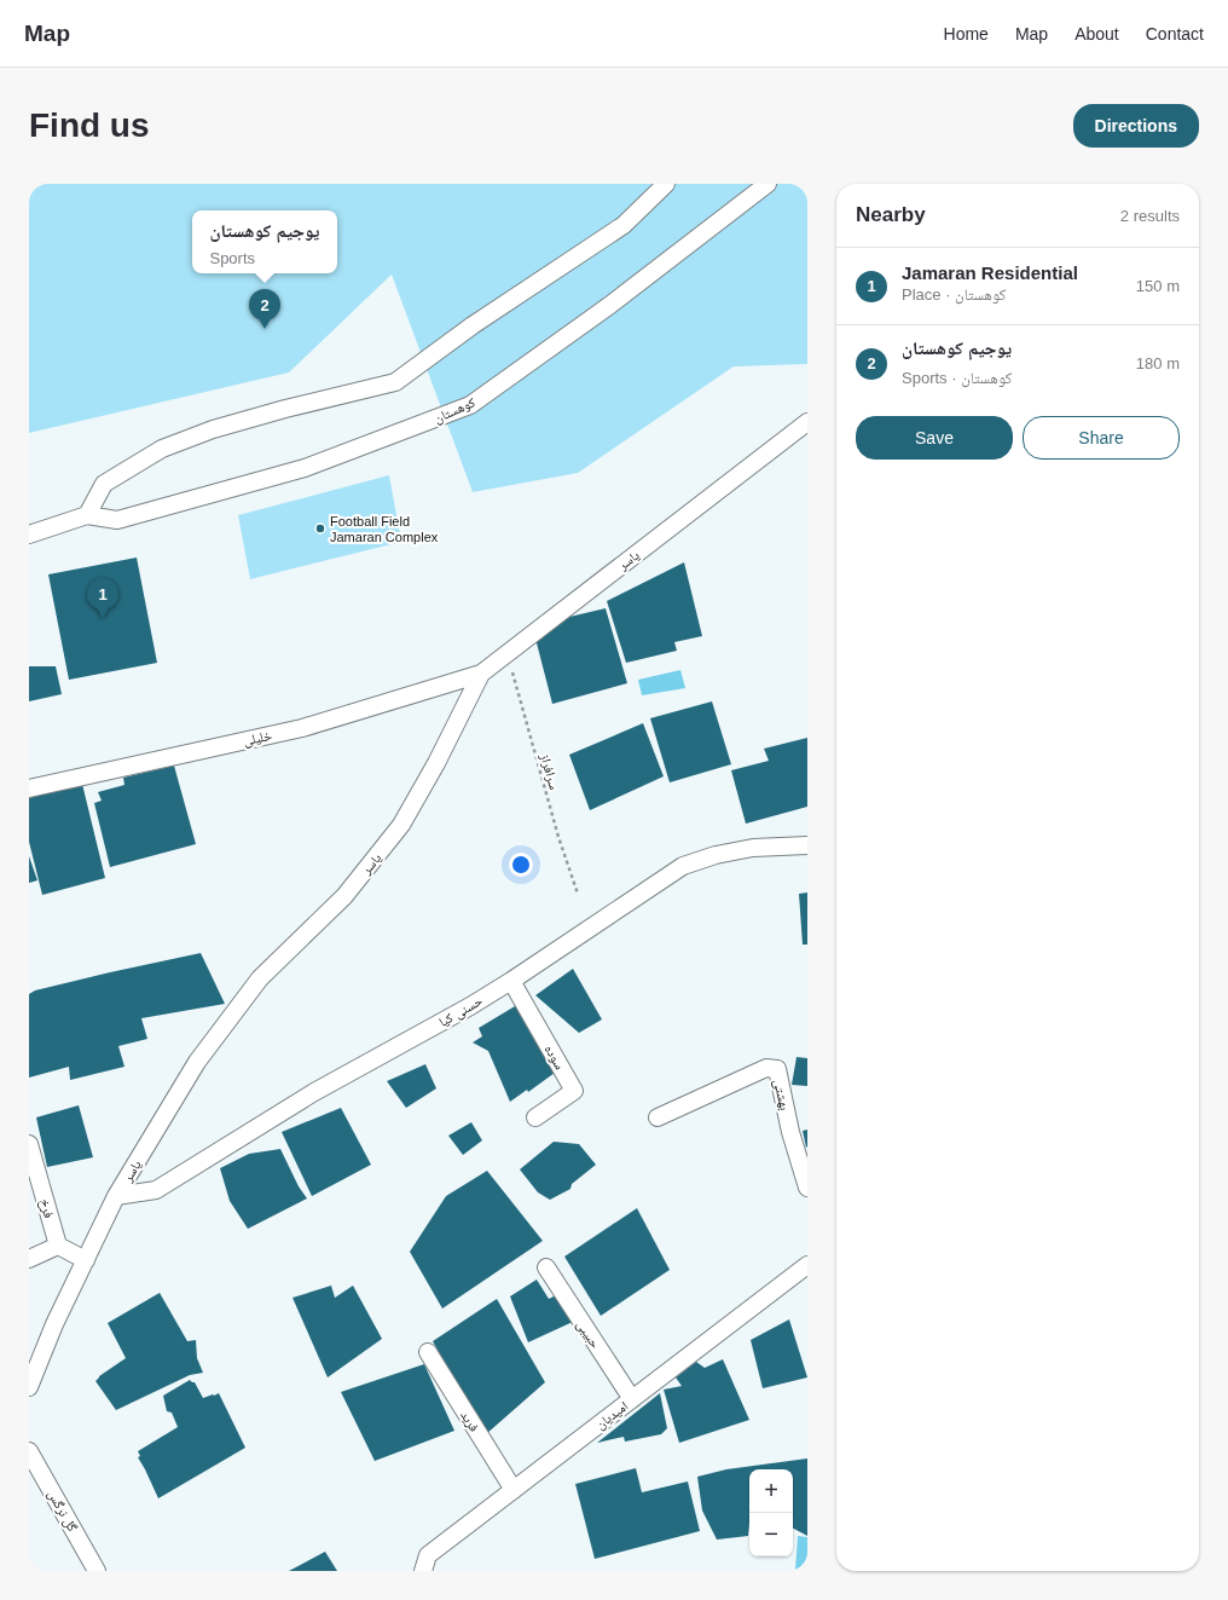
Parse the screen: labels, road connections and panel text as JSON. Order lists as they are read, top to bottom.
{
  "streets": {
    "street": [
      "کوهستان",
      "یاسر",
      "خلیلی",
      "حسنی کیا",
      "سوده",
      "بهشتی",
      "فرخ",
      "حبیبی",
      "امیدیان",
      "فرید",
      "گل نرگس"
    ],
    "path": ["سرافراز"]
  },
  "crossings": [
    ["یاسر", "خلیلی"],
    ["یاسر", "سرافراز"],
    ["یاسر", "حسنی کیا"],
    ["حسنی کیا", "سوده"],
    ["حبیبی", "امیدیان"],
    ["امیدیان", "فرید"]
  ],
  "places": ["Football Field Jamaran Complex"],
  "page": {
    "header": "Map",
    "nav": [
      "Home",
      "Map",
      "About",
      "Contact"
    ],
    "buttons": [
      "Directions",
      ["Save", "Share"]
    ],
    "title": "Find us",
    "heading": ["Nearby", "2 results"],
    "popup": ["یوجیم کوهستان", "Sports"],
    "list": [
      {
        "mark": "1",
        "name": "Jamaran Residential",
        "note": "Place · کوهستان",
        "value": "150 m"
      },
      {
        "mark": "2",
        "name": "یوجیم کوهستان",
        "note": "Sports · کوهستان",
        "value": "180 m"
      }
    ],
    "pins": ["2", "1"],
    "map_buttons": ["+", "−"]
  }
}
